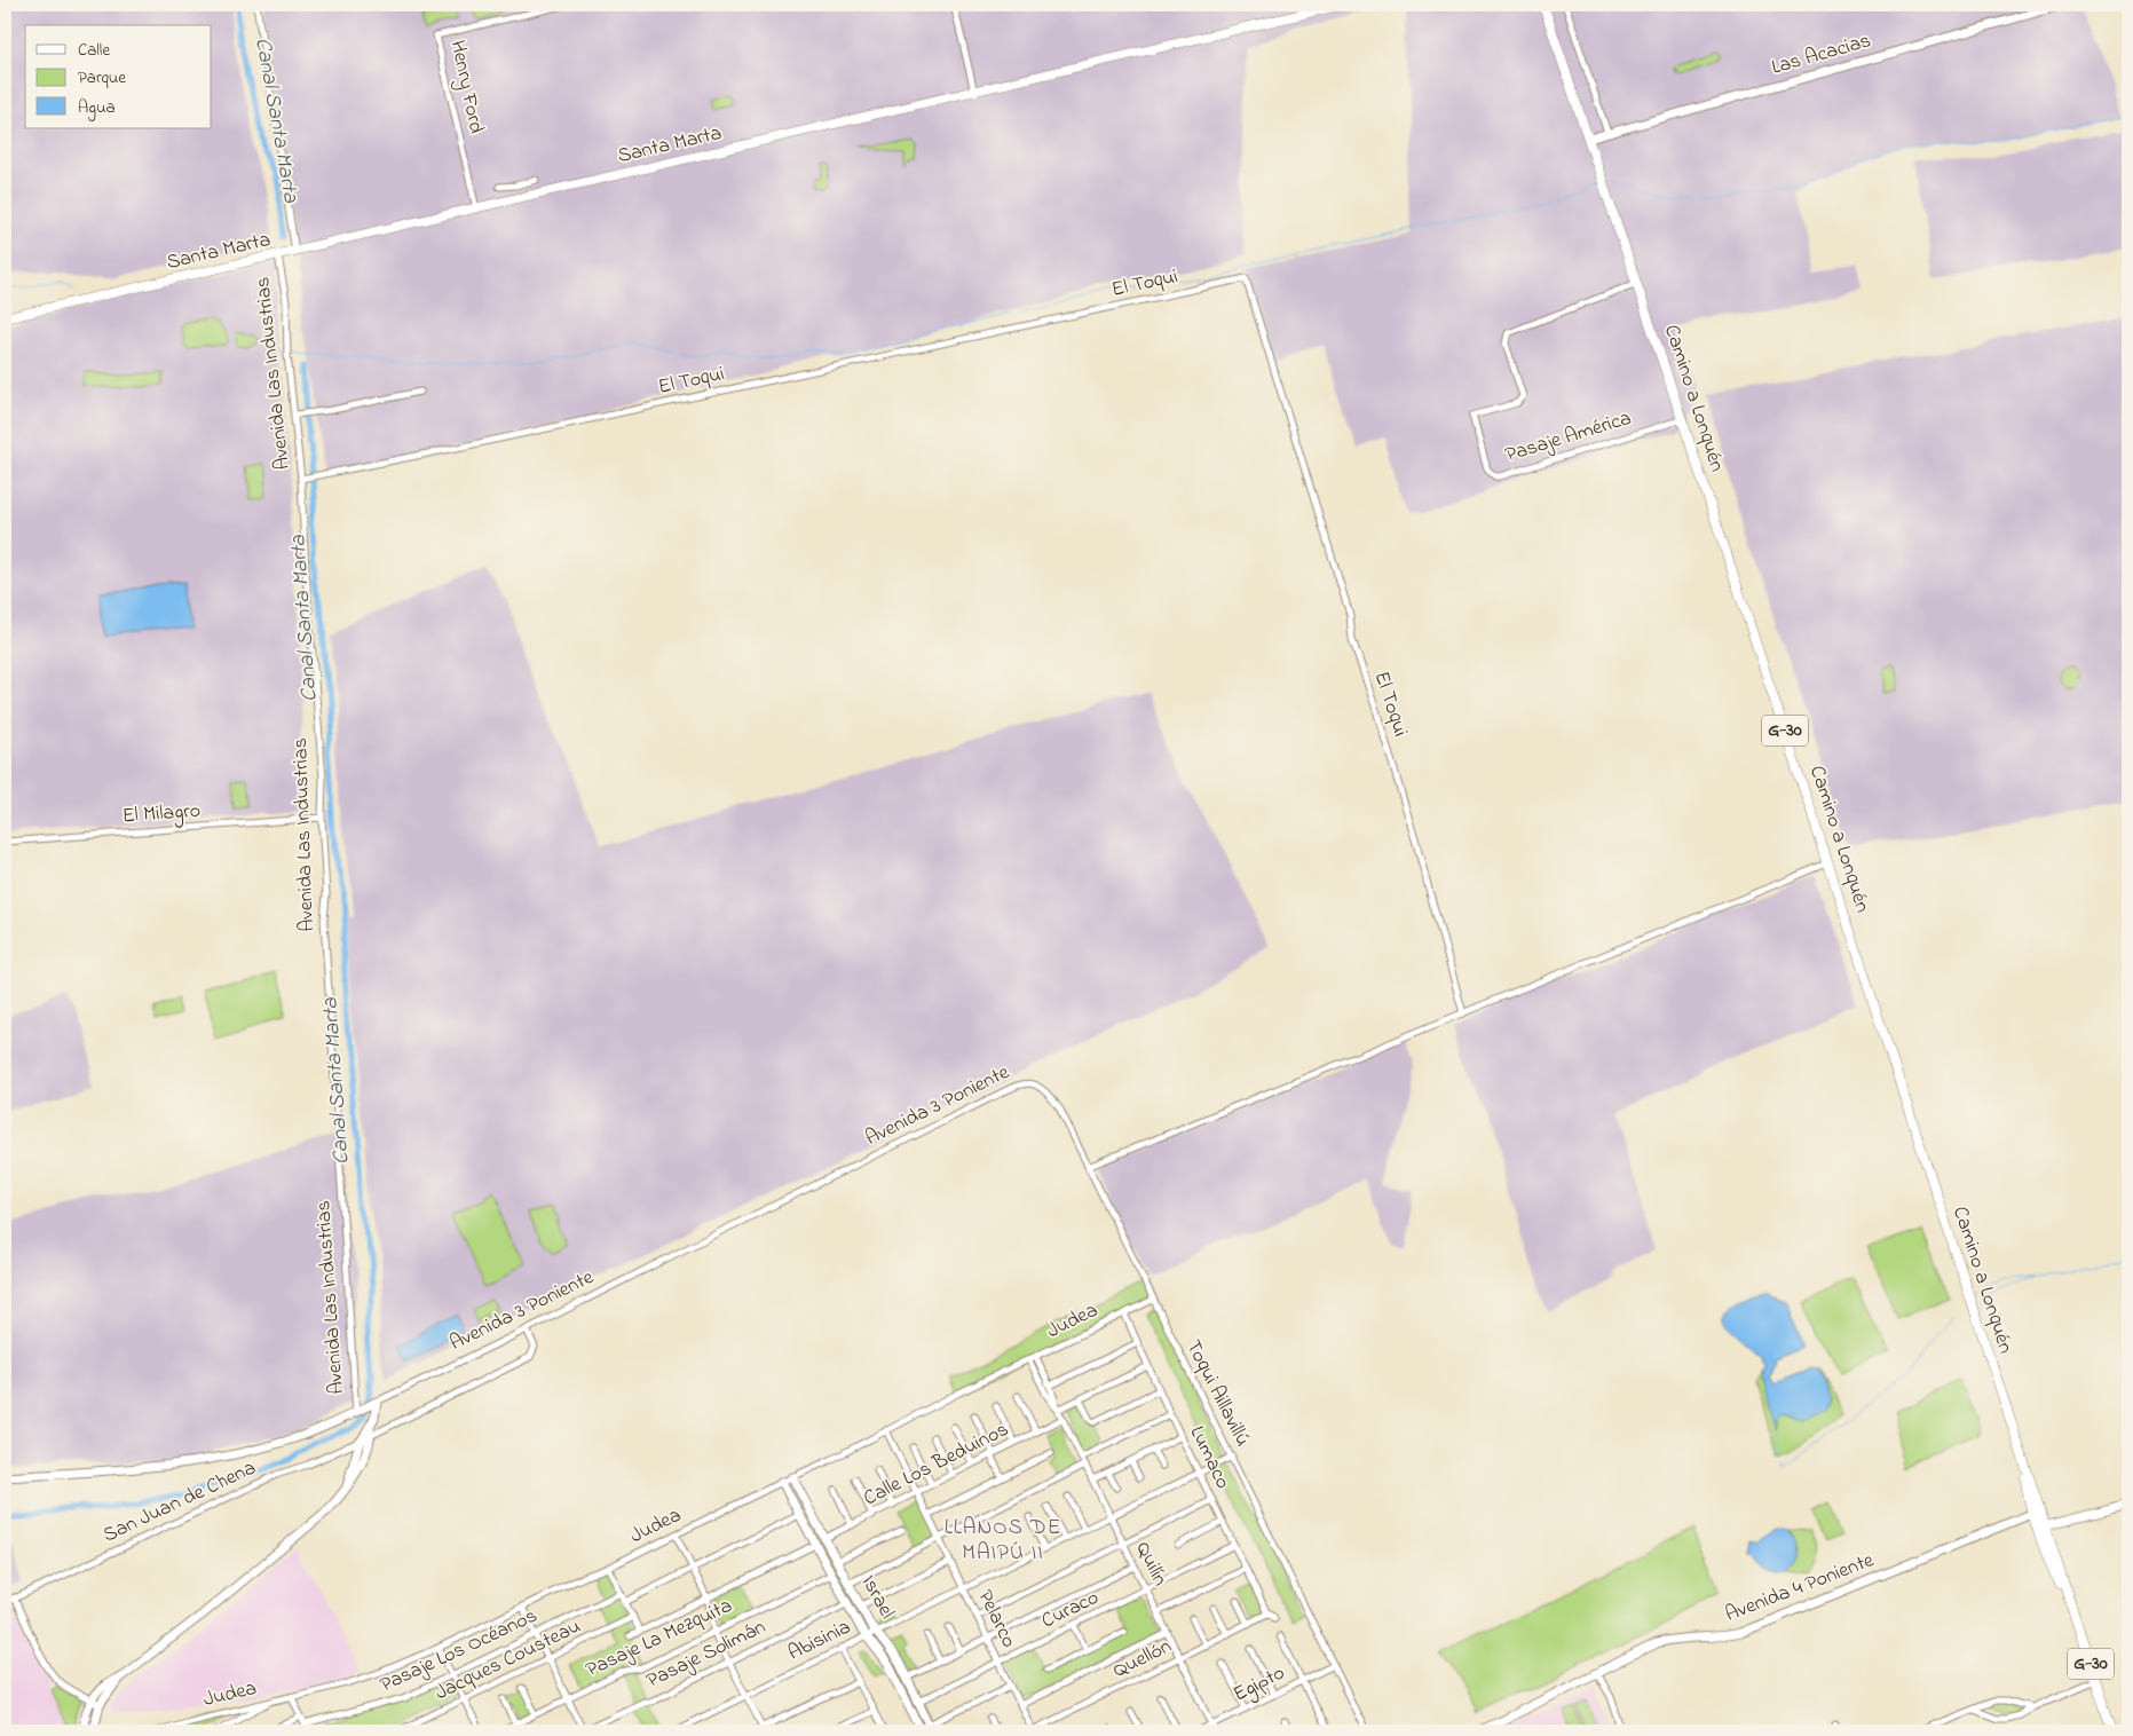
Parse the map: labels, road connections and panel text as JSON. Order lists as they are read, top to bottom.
{
  "streets": {
    "main road": ["Santa Marta", "Camino a Lonquén", "G-30"],
    "street": [
      "Las Acacias",
      "Henry Ford",
      "El Toqui",
      "Avenida Las Industrias",
      "Pasaje América",
      "El Milagro",
      "Avenida 3 Poniente",
      "Judea",
      "Toqui Aillavillú",
      "Lumaco",
      "Calle Los Beduinos",
      "San Juan de Chena",
      "Quilín",
      "Avenida 4 Poniente",
      "Israel",
      "Curaco",
      "Pelarco",
      "Pasaje La Mezquita",
      "Abisinia",
      "Pasaje Los Océanos",
      "Pasaje Solimán",
      "Quellón",
      "Jacques Cousteau",
      "Egipto"
    ]
  },
  "crossings": [
    ["Las Acacias", "Camino a Lonquén"],
    ["Henry Ford", "Santa Marta"],
    ["Santa Marta", "Avenida Las Industrias"],
    ["El Toqui", "Avenida Las Industrias"],
    ["Avenida Las Industrias", "El Milagro"],
    ["Avenida Las Industrias", "Avenida 3 Poniente"],
    ["Avenida Las Industrias", "San Juan de Chena"],
    ["Camino a Lonquén", "Pasaje América"],
    ["Camino a Lonquén", "Avenida 4 Poniente"],
    ["Avenida 3 Poniente", "Toqui Aillavillú"],
    ["Judea", "Toqui Aillavillú"],
    ["Judea", "Lumaco"],
    ["Judea", "Quilín"],
    ["Judea", "Israel"],
    ["Judea", "Pelarco"],
    ["Toqui Aillavillú", "Abisinia"],
    ["Toqui Aillavillú", "Egipto"],
    ["Lumaco", "Curaco"],
    ["Lumaco", "Abisinia"],
    ["Lumaco", "Quellón"],
    ["Calle Los Beduinos", "Quilín"],
    ["Calle Los Beduinos", "Israel"],
    ["Calle Los Beduinos", "Pelarco"],
    ["Quilín", "Curaco"],
    ["Quilín", "Abisinia"],
    ["Quilín", "Quellón"],
    ["Quilín", "Egipto"],
    ["Israel", "Curaco"],
    ["Israel", "Pasaje La Mezquita"],
    ["Israel", "Abisinia"],
    ["Israel", "Pasaje Solimán"],
    ["Curaco", "Pelarco"],
    ["Pelarco", "Abisinia"],
    ["Pelarco", "Quellón"]
  ],
  "districts": ["LLANOS DE MAIPÚ II"],
  "water": ["Canal Santa Marta"],
  "legend": ["Calle", "Parque", "Agua"]
}
